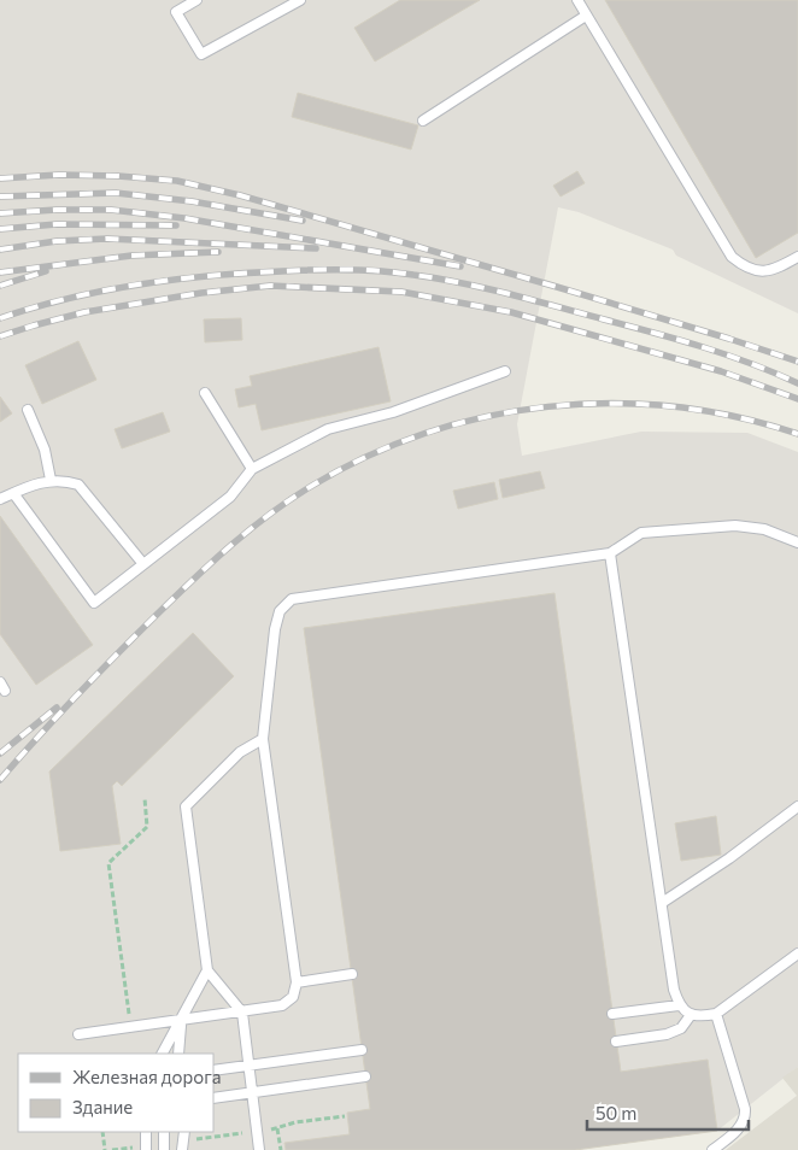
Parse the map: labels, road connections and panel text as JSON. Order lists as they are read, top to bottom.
{
  "legend": ["Железная дорога", "Здание"],
  "scale_bar": "50 m"
}
